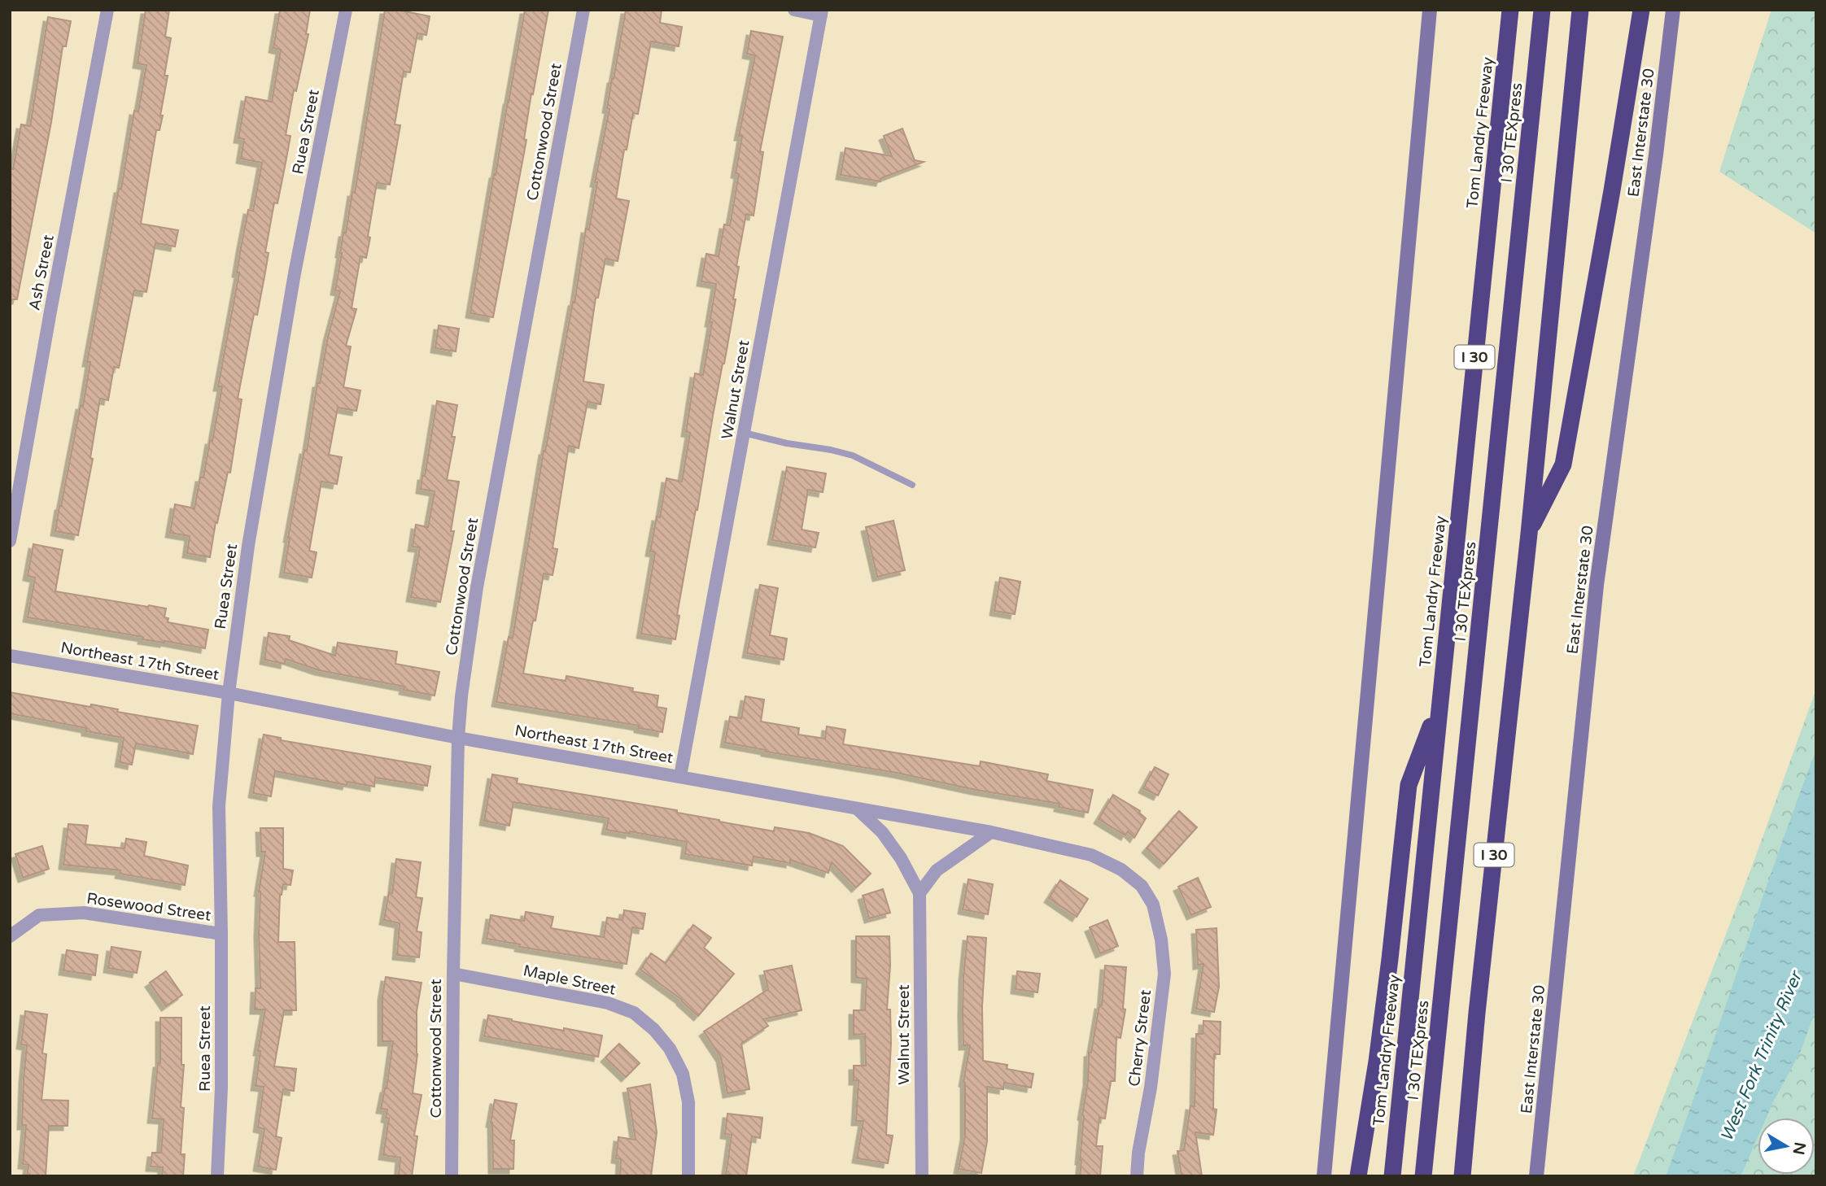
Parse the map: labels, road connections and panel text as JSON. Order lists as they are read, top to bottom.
{
  "streets": {
    "highway": ["Tom Landry Freeway", "I 30 TEXpress", "I 30"],
    "main road": ["East Interstate 30"],
    "street": [
      "Ruea Street",
      "Cottonwood Street",
      "Ash Street",
      "Walnut Street",
      "Northeast 17th Street",
      "Rosewood Street",
      "Maple Street",
      "Cherry Street"
    ]
  },
  "crossings": [
    ["Ruea Street", "Northeast 17th Street"],
    ["Ruea Street", "Rosewood Street"],
    ["Cottonwood Street", "Northeast 17th Street"],
    ["Cottonwood Street", "Maple Street"],
    ["Walnut Street", "Northeast 17th Street"],
    ["Northeast 17th Street", "Cherry Street"]
  ],
  "water": ["West Fork Trinity River"],
  "north": "right"
}
